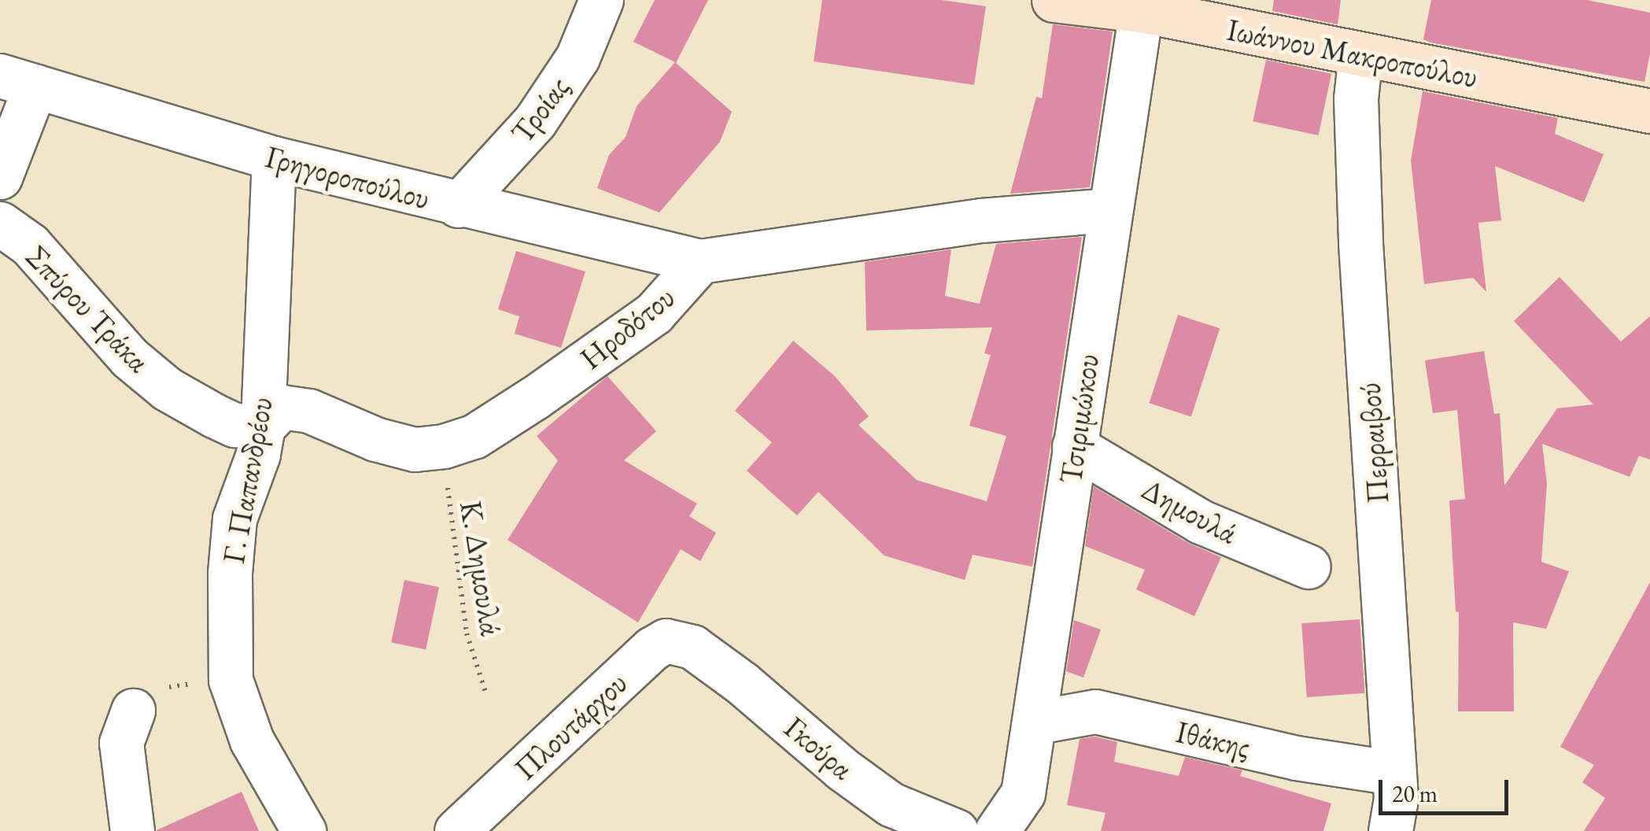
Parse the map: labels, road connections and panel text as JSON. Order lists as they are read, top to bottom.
{
  "streets": {
    "main road": ["Ιωάννου Μακροπούλου"],
    "street": [
      "Τροίας",
      "Γρηγοροπούλου",
      "Σπύρου Τράκα",
      "Ηροδότου",
      "Τσιριμώκου",
      "Περραιβού",
      "Γ. Παπανδρέου",
      "Δημουλά",
      "Πλουτάρχου",
      "Ιθάκης",
      "Γκούρα"
    ],
    "path": ["Κ. Δημουλά"]
  },
  "crossings": [
    ["Ιωάννου Μακροπούλου", "Τσιριμώκου"],
    ["Ιωάννου Μακροπούλου", "Περραιβού"],
    ["Τροίας", "Γρηγοροπούλου"],
    ["Γρηγοροπούλου", "Ηροδότου"],
    ["Γρηγοροπούλου", "Γ. Παπανδρέου"],
    ["Σπύρου Τράκα", "Ηροδότου"],
    ["Σπύρου Τράκα", "Γ. Παπανδρέου"],
    ["Ηροδότου", "Τσιριμώκου"],
    ["Ηροδότου", "Γ. Παπανδρέου"],
    ["Ηροδότου", "Κ. Δημουλά"],
    ["Τσιριμώκου", "Δημουλά"],
    ["Τσιριμώκου", "Ιθάκης"],
    ["Περραιβού", "Ιθάκης"],
    ["Πλουτάρχου", "Γκούρα"]
  ],
  "scale_bar": "20 m"
}
